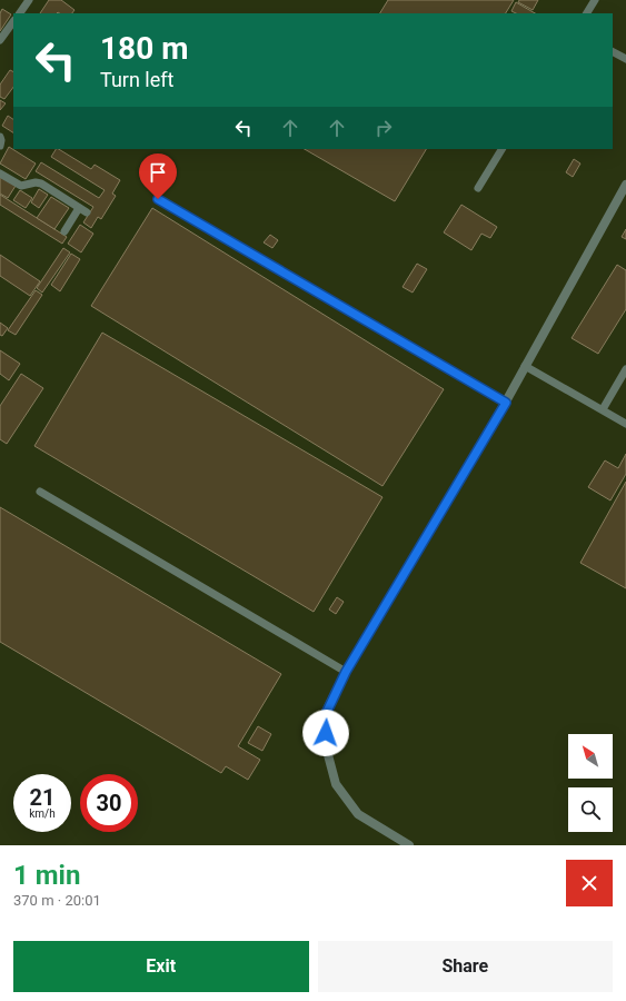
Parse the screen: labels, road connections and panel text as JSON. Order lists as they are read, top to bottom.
{
  "north": "top left",
  "page": {
    "turn": ["180 m", "Turn left"],
    "speed": "21 km/h",
    "limit": "30",
    "heading": ["1 min", "370 m · 20:01"],
    "buttons": ["Exit", "Share"]
  }
}
